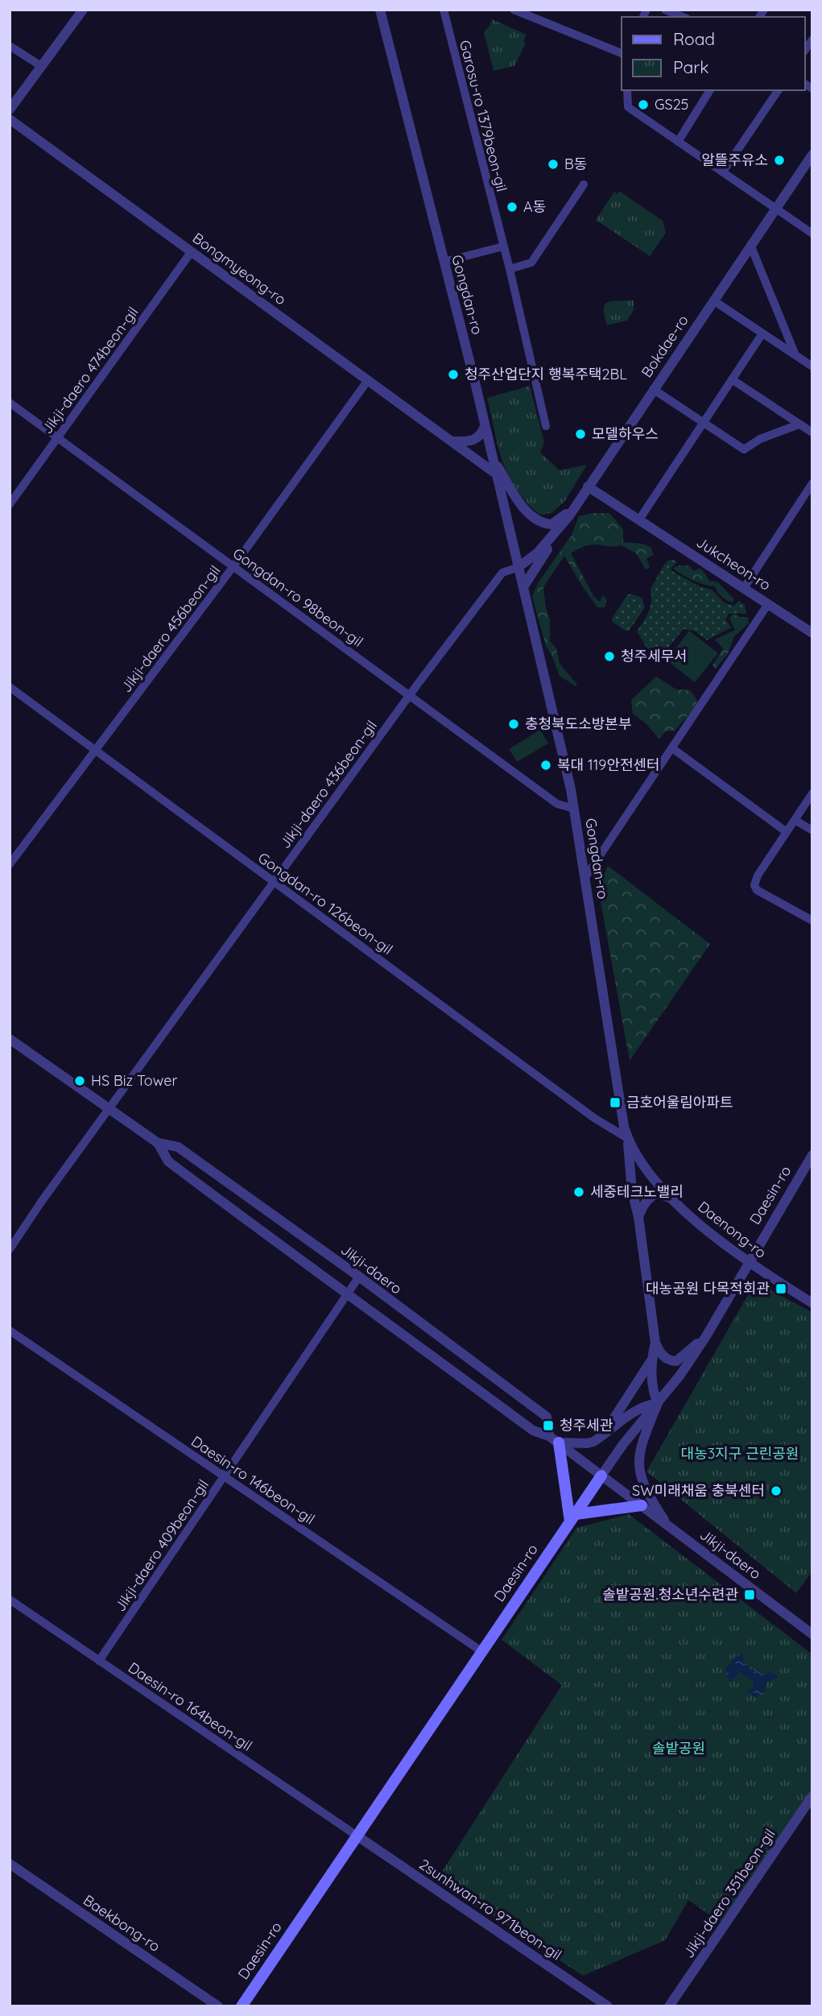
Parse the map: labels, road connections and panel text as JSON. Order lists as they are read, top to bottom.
{
  "streets": {
    "main road": ["Daesin-ro"],
    "street": [
      "Garosu-ro 1379beon-gil",
      "Bongmyeong-ro",
      "Gongdan-ro",
      "Bokdae-ro",
      "Jikji-daero 474beon-gil",
      "Jukcheon-ro",
      "Gongdan-ro 98beon-gil",
      "Jikji-daero 456beon-gil",
      "Jikji-daero 436beon-gil",
      "Gongdan-ro 126beon-gil",
      "Daenong-ro",
      "Jikji-daero",
      "Daesin-ro 146beon-gil",
      "Jikji-daero 409beon-gil",
      "Daesin-ro 164beon-gil",
      "Jikji-daero 351beon-gil",
      "2sunhwan-ro 971beon-gil",
      "Baekbong-ro"
    ]
  },
  "crossings": [
    ["Bongmyeong-ro", "Gongdan-ro"],
    ["Bongmyeong-ro", "Jikji-daero 474beon-gil"],
    ["Bongmyeong-ro", "Jikji-daero 456beon-gil"],
    ["Gongdan-ro", "Bokdae-ro"],
    ["Gongdan-ro", "Gongdan-ro 98beon-gil"],
    ["Gongdan-ro", "Jikji-daero 436beon-gil"],
    ["Gongdan-ro", "Gongdan-ro 126beon-gil"],
    ["Gongdan-ro", "Daenong-ro"],
    ["Bokdae-ro", "Jukcheon-ro"],
    ["Bokdae-ro", "Jikji-daero 436beon-gil"],
    ["Jikji-daero 474beon-gil", "Gongdan-ro 98beon-gil"],
    ["Gongdan-ro 98beon-gil", "Jikji-daero 456beon-gil"],
    ["Gongdan-ro 98beon-gil", "Jikji-daero 436beon-gil"],
    ["Jikji-daero 456beon-gil", "Gongdan-ro 126beon-gil"],
    ["Jikji-daero 436beon-gil", "Gongdan-ro 126beon-gil"],
    ["Jikji-daero 436beon-gil", "Jikji-daero"],
    ["Gongdan-ro 126beon-gil", "Daenong-ro"],
    ["Daesin-ro", "Daenong-ro"],
    ["Daesin-ro", "Jikji-daero"],
    ["Daesin-ro", "Daesin-ro 146beon-gil"],
    ["Daesin-ro", "Daesin-ro 164beon-gil"],
    ["Daesin-ro", "2sunhwan-ro 971beon-gil"],
    ["Jikji-daero", "Jikji-daero 409beon-gil"],
    ["Daesin-ro 146beon-gil", "Jikji-daero 409beon-gil"],
    ["Jikji-daero 409beon-gil", "Daesin-ro 164beon-gil"],
    ["Daesin-ro 164beon-gil", "2sunhwan-ro 971beon-gil"]
  ],
  "parks": ["대농3지구 근린공원", "솔밭공원"],
  "places": {
    "other": [
      "GS25",
      "알뜰주유소",
      "B동",
      "A동",
      "청주산업단지 행복주택2BL",
      "모델하우스",
      "청주세무서",
      "충청북도소방본부",
      "복대 119안전센터",
      "HS Biz Tower",
      "세중테크노밸리",
      "SW미래채움 충북센터"
    ],
    "transit": [
      "금호어울림아파트",
      "대농공원 다목적회관",
      "청주세관",
      "솔밭공원.청소년수련관"
    ]
  },
  "legend": ["Road", "Park"]
}
